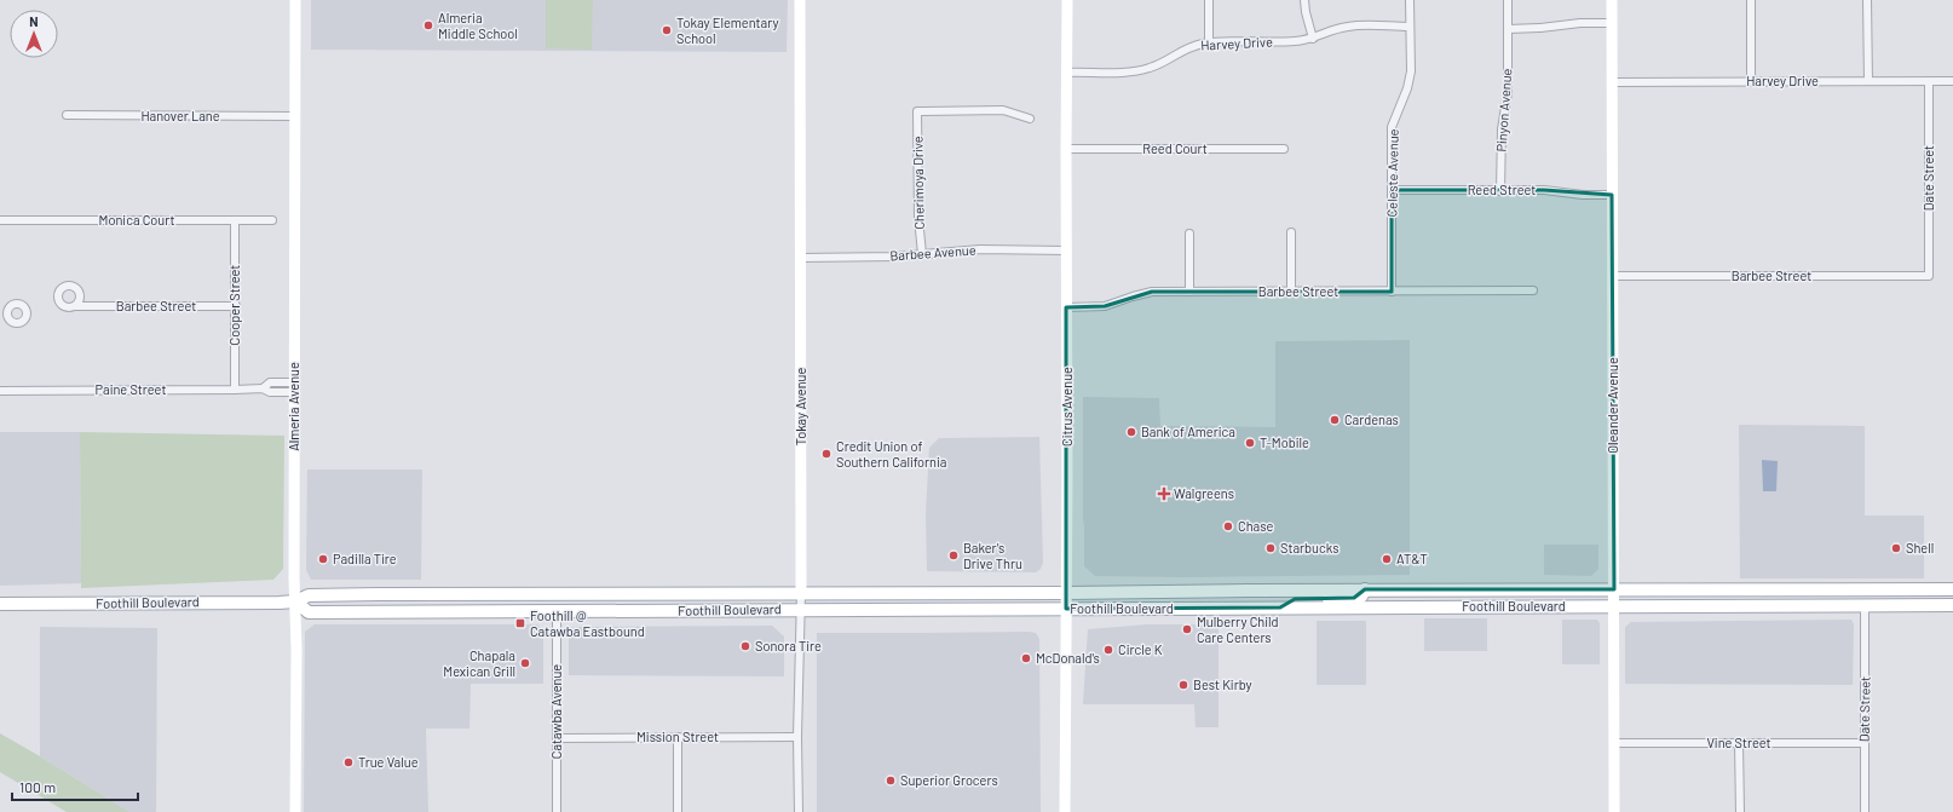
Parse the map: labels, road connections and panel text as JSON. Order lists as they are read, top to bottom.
{
  "streets": {
    "main road": ["Foothill Boulevard"],
    "street": [
      "Harvey Drive",
      "Pinyon Avenue",
      "Hanover Lane",
      "Reed Court",
      "Celeste Avenue",
      "Date Street",
      "Cherimoya Drive",
      "Reed Street",
      "Monica Court",
      "Barbee Avenue",
      "Barbee Street",
      "Cooper Street",
      "Paine Street",
      "Oleander Avenue",
      "Almeria Avenue",
      "Tokay Avenue",
      "Citrus Avenue",
      "Catawba Avenue",
      "Mission Street",
      "Vine Street"
    ]
  },
  "crossings": [
    ["Harvey Drive", "Celeste Avenue"],
    ["Harvey Drive", "Date Street"],
    ["Harvey Drive", "Oleander Avenue"],
    ["Harvey Drive", "Citrus Avenue"],
    ["Pinyon Avenue", "Reed Street"],
    ["Hanover Lane", "Almeria Avenue"],
    ["Reed Court", "Citrus Avenue"],
    ["Celeste Avenue", "Reed Street"],
    ["Celeste Avenue", "Barbee Street"],
    ["Date Street", "Barbee Street"],
    ["Date Street", "Foothill Boulevard"],
    ["Date Street", "Vine Street"],
    ["Cherimoya Drive", "Barbee Avenue"],
    ["Reed Street", "Oleander Avenue"],
    ["Monica Court", "Cooper Street"],
    ["Barbee Avenue", "Tokay Avenue"],
    ["Barbee Avenue", "Citrus Avenue"],
    ["Barbee Street", "Cooper Street"],
    ["Barbee Street", "Oleander Avenue"],
    ["Barbee Street", "Citrus Avenue"],
    ["Cooper Street", "Paine Street"],
    ["Paine Street", "Almeria Avenue"],
    ["Oleander Avenue", "Foothill Boulevard"],
    ["Oleander Avenue", "Vine Street"],
    ["Almeria Avenue", "Foothill Boulevard"],
    ["Tokay Avenue", "Foothill Boulevard"],
    ["Tokay Avenue", "Mission Street"],
    ["Citrus Avenue", "Foothill Boulevard"],
    ["Foothill Boulevard", "Catawba Avenue"],
    ["Catawba Avenue", "Mission Street"]
  ],
  "places": {
    "other": [
      "Almeria Middle School",
      "Tokay Elementary School",
      "Cardenas",
      "Bank of America",
      "T-Mobile",
      "Credit Union of Southern California",
      "Chase",
      "Starbucks",
      "Shell",
      "Baker's Drive Thru",
      "Padilla Tire",
      "AT&T",
      "Mulberry Child Care Centers",
      "Sonora Tire",
      "Circle K",
      "McDonald's",
      "Chapala Mexican Grill",
      "Best Kirby",
      "True Value",
      "Superior Grocers"
    ],
    "health": ["Walgreens"],
    "transit": ["Foothill @ Catawba Eastbound"]
  },
  "scale_bar": "100 m",
  "north": "top"
}
